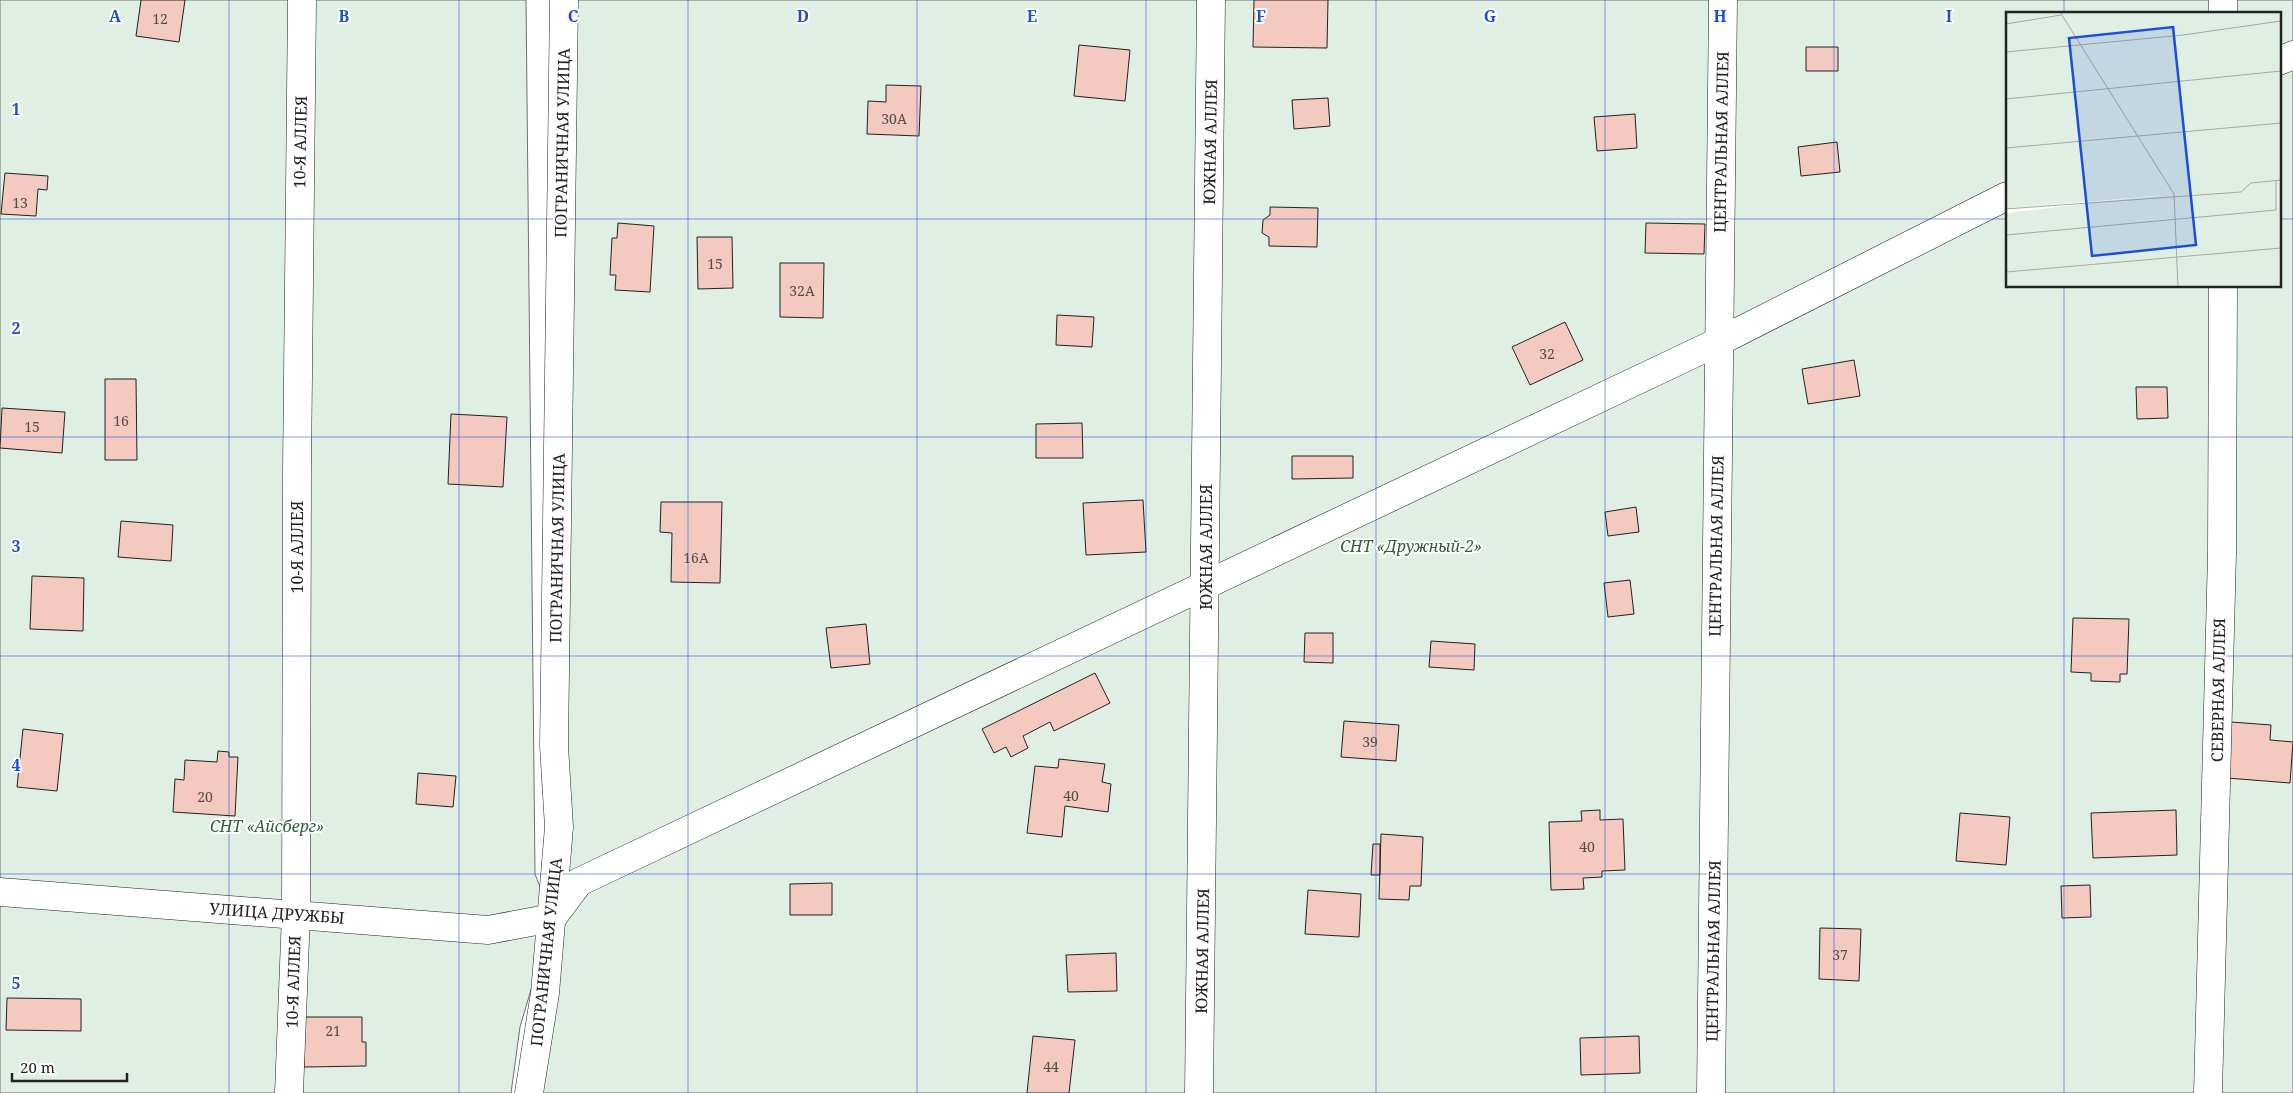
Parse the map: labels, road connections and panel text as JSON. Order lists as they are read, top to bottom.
{
  "streets": {
    "street": [
      "10-Я АЛЛЕЯ",
      "ЮЖНАЯ АЛЛЕЯ",
      "ЦЕНТРАЛЬНАЯ АЛЛЕЯ",
      "ПОГРАНИЧНАЯ УЛИЦА",
      "СЕВЕРНАЯ АЛЛЕЯ",
      "УЛИЦА ДРУЖБЫ"
    ]
  },
  "crossings": [
    ["10-Я АЛЛЕЯ", "УЛИЦА ДРУЖБЫ"],
    ["ПОГРАНИЧНАЯ УЛИЦА", "УЛИЦА ДРУЖБЫ"]
  ],
  "parks": ["СНТ «Дружный-2»", "СНТ «Айсберг»"],
  "house_numbers": [
    "12",
    "30А",
    "13",
    "15",
    "32А",
    "32",
    "16",
    "15",
    "16А",
    "39",
    "40",
    "20",
    "40",
    "37",
    "21",
    "44"
  ],
  "scale_bar": "20 m",
  "grid": {
    "columns": [
      "A",
      "B",
      "C",
      "D",
      "E",
      "F",
      "G",
      "H",
      "I"
    ],
    "rows": [
      "1",
      "2",
      "3",
      "4",
      "5"
    ]
  }
}
